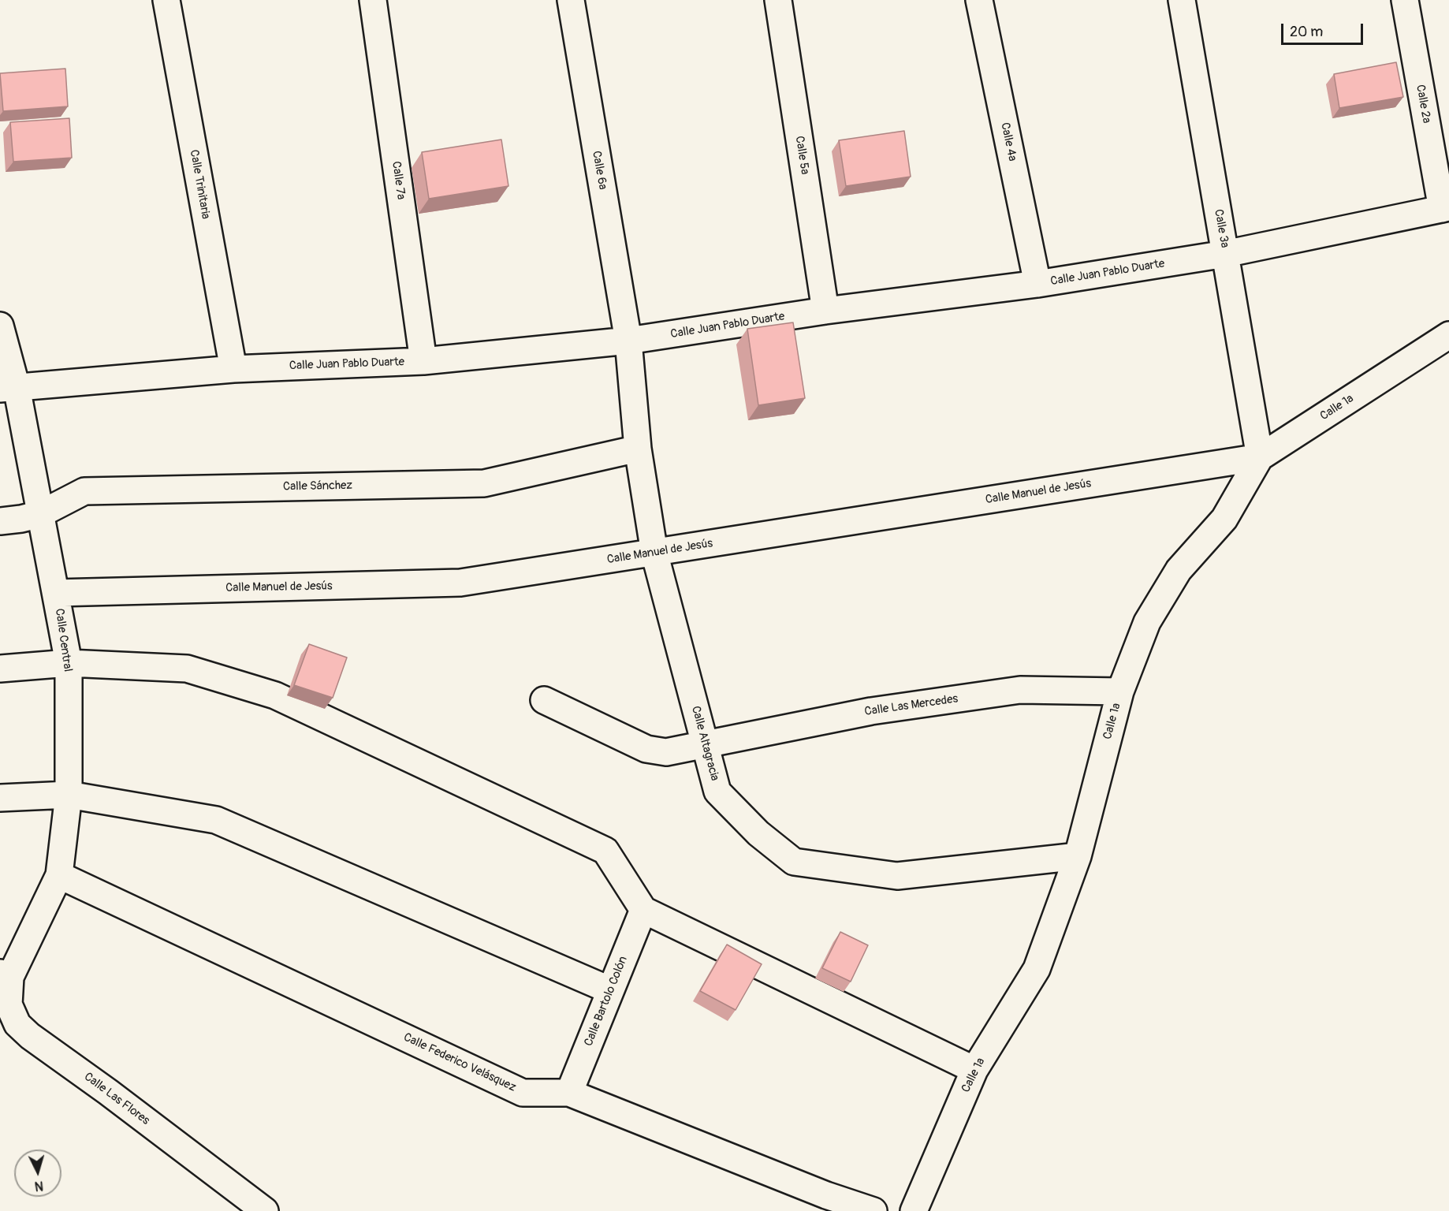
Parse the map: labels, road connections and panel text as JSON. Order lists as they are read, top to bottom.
{
  "streets": {
    "street": [
      "Calle 2a",
      "Calle 4a",
      "Calle 5a",
      "Calle 6a",
      "Calle 7a",
      "Calle Trinitaria",
      "Calle 3a",
      "Calle Juan Pablo Duarte",
      "Calle 1a",
      "Calle Sánchez",
      "Calle Manuel de Jesús",
      "Calle Central",
      "Calle Las Mercedes",
      "Calle Altagracia",
      "Calle Bartolo Colón",
      "Calle Federico Velásquez",
      "Calle Las Flores"
    ]
  },
  "crossings": [
    ["Calle 2a", "Calle Juan Pablo Duarte"],
    ["Calle 4a", "Calle Juan Pablo Duarte"],
    ["Calle 5a", "Calle Juan Pablo Duarte"],
    ["Calle 6a", "Calle Juan Pablo Duarte"],
    ["Calle 6a", "Calle Altagracia"],
    ["Calle 7a", "Calle Juan Pablo Duarte"],
    ["Calle Trinitaria", "Calle Juan Pablo Duarte"],
    ["Calle 3a", "Calle Juan Pablo Duarte"],
    ["Calle 3a", "Calle 1a"],
    ["Calle 3a", "Calle Manuel de Jesús"],
    ["Calle Juan Pablo Duarte", "Calle Central"],
    ["Calle Juan Pablo Duarte", "Calle Altagracia"],
    ["Calle 1a", "Calle Manuel de Jesús"],
    ["Calle 1a", "Calle Las Mercedes"],
    ["Calle 1a", "Calle Altagracia"],
    ["Calle Sánchez", "Calle Central"],
    ["Calle Sánchez", "Calle Altagracia"],
    ["Calle Manuel de Jesús", "Calle Central"],
    ["Calle Manuel de Jesús", "Calle Altagracia"],
    ["Calle Central", "Calle Federico Velásquez"],
    ["Calle Central", "Calle Las Flores"],
    ["Calle Las Mercedes", "Calle Altagracia"],
    ["Calle Bartolo Colón", "Calle Federico Velásquez"]
  ],
  "scale_bar": "20 m",
  "north": "bottom"
}
